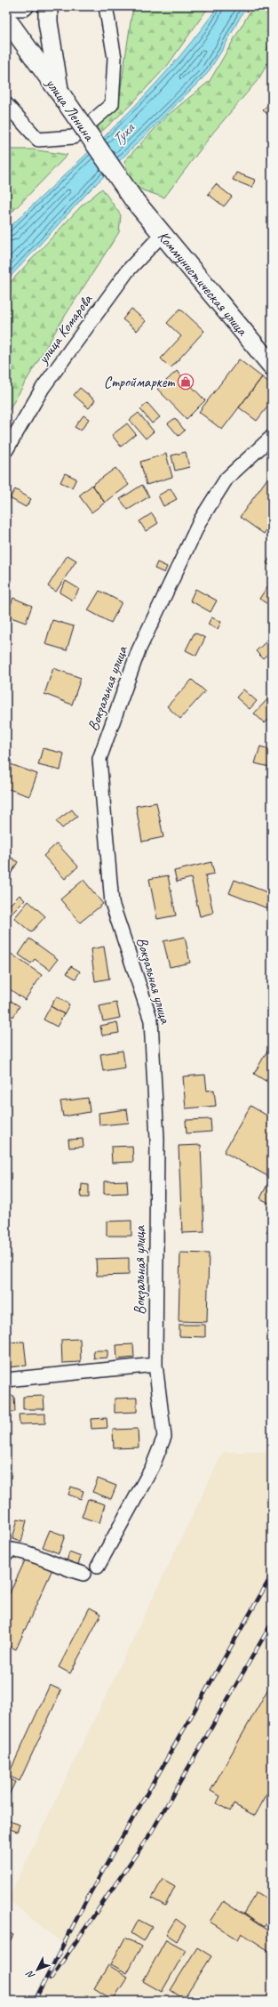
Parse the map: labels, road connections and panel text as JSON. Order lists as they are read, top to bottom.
{
  "streets": {
    "main road": ["улица Ленина", "Коммунистическая улица"],
    "street": ["улица Комарова", "Вокзальная улица"]
  },
  "crossings": [
    ["улица Ленина", "Коммунистическая улица"],
    ["Коммунистическая улица", "улица Комарова"]
  ],
  "water": ["Туха"],
  "places": {
    "shop": ["Строймаркет"]
  },
  "north": "bottom left"
}
